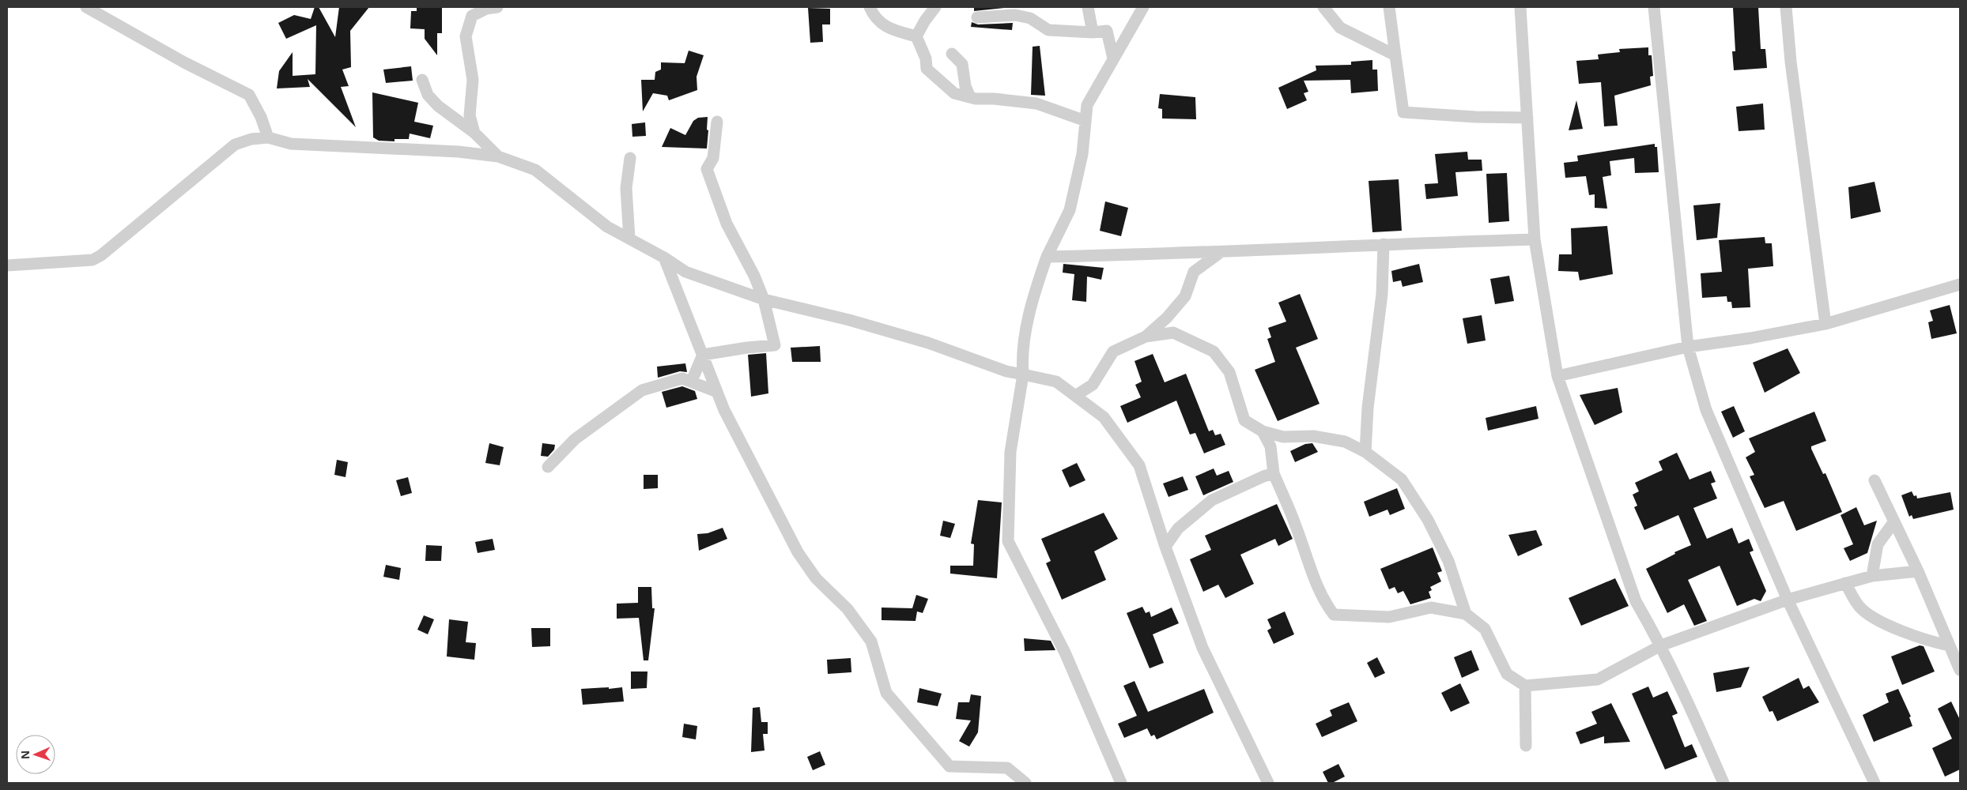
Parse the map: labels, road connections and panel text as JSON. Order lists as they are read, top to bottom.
{
  "north": "left"
}
